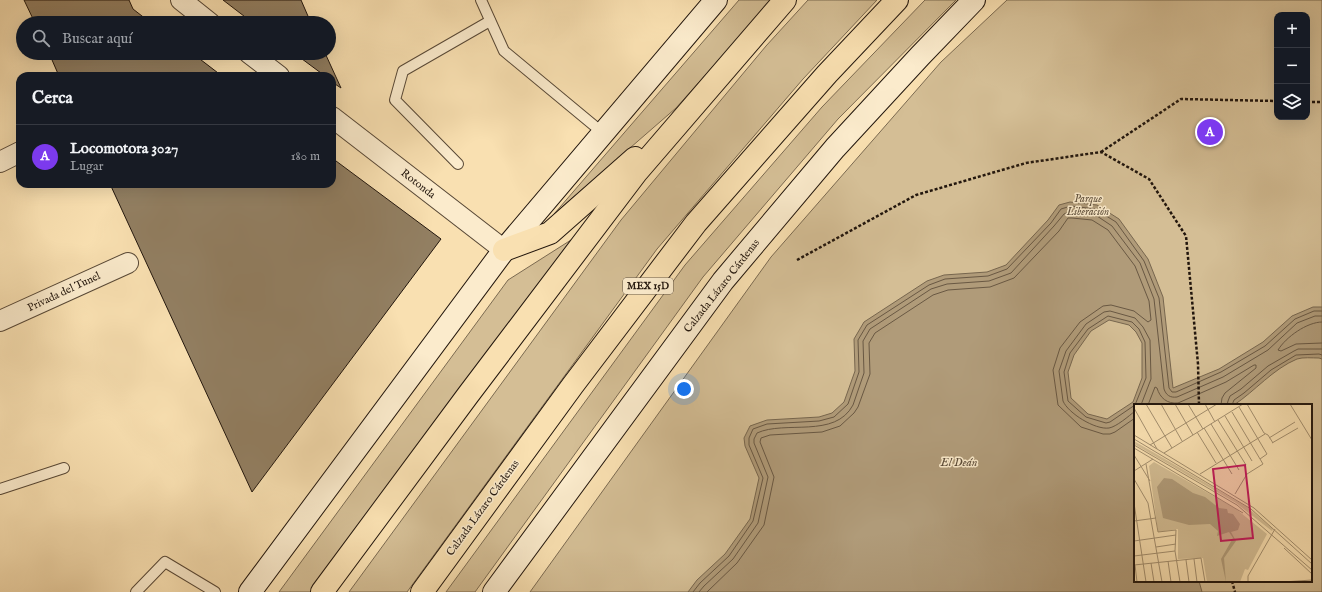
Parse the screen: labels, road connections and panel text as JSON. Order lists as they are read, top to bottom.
{
  "streets": {
    "highway": ["MEX 15D", "Calzada Lázaro Cárdenas"],
    "street": ["Rotonda", "Privada del Tunel"]
  },
  "water": ["El Deán"],
  "parks": ["Parque Liberación"],
  "page": {
    "map_buttons": ["+", "−"],
    "search": "Buscar aquí",
    "heading": "Cerca",
    "pins": "A",
    "list": [
      {
        "mark": "A",
        "name": "Locomotora 3027",
        "note": "Lugar",
        "value": "180 m"
      }
    ]
  }
}
